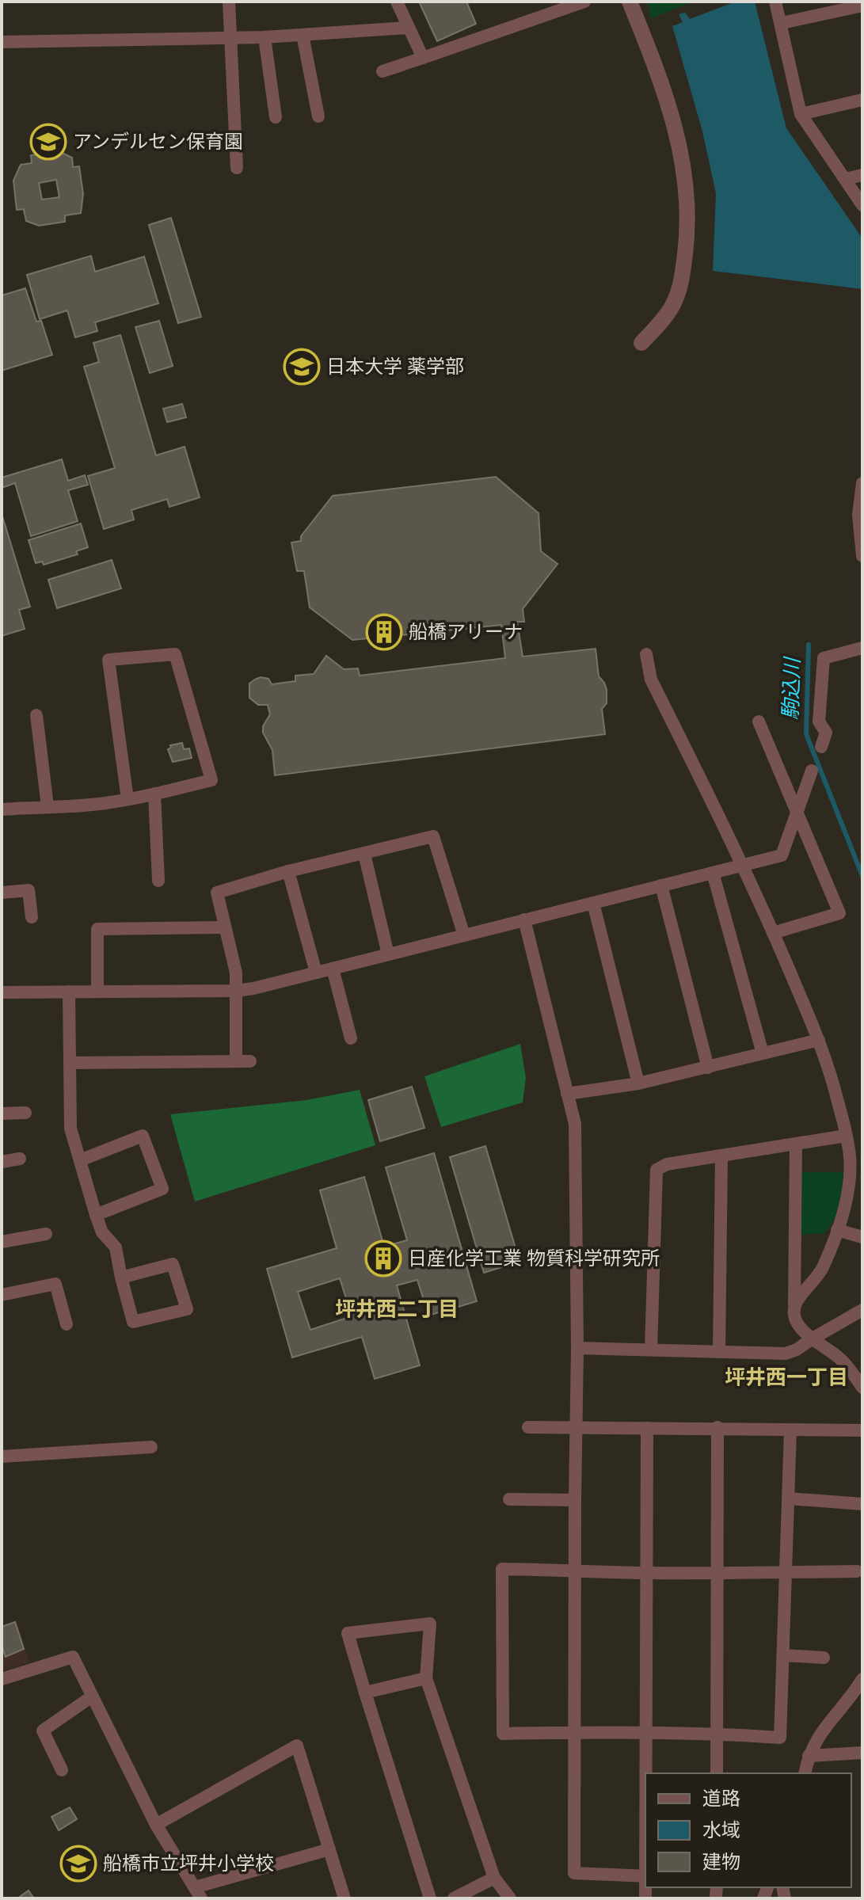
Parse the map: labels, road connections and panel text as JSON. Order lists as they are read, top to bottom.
{
  "districts": ["坪井西二丁目", "坪井西一丁目"],
  "water": ["駒込川"],
  "places": {
    "school or university": ["アンデルセン保育園", "日本大学 薬学部", "船橋市立坪井小学校"],
    "building": ["船橋アリーナ", "日産化学工業 物質科学研究所"]
  },
  "legend": ["道路", "水域", "建物"]
}
